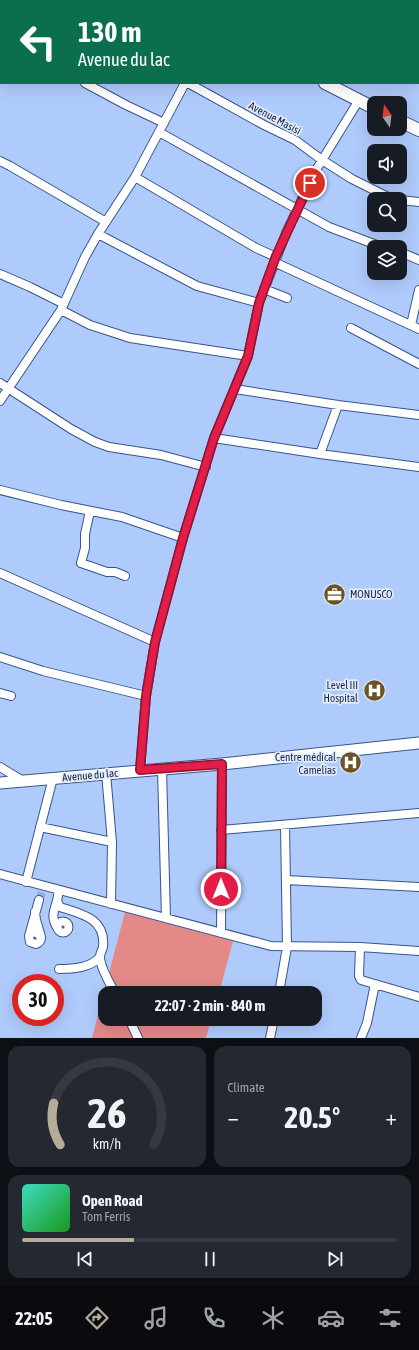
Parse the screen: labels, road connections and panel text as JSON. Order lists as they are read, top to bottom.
{
  "streets": {
    "main road": ["Avenue du lac"],
    "street": ["Avenue Masisi"]
  },
  "places": {
    "office": ["MONUSCO"],
    "hospital": ["Level III Hospital", "Centre médical Camelias"]
  },
  "north": "top",
  "page": {
    "turn": ["130 m", "Avenue du lac"],
    "limit": "30",
    "trip": "22:07 · 2 min · 840 m",
    "tile": "Climate",
    "heat": ["−", "20.5°", "+"],
    "song": ["Open Road", "Tom Ferris"],
    "tabs": "22:05",
    "gauge": ["26", "km/h"]
  }
}
